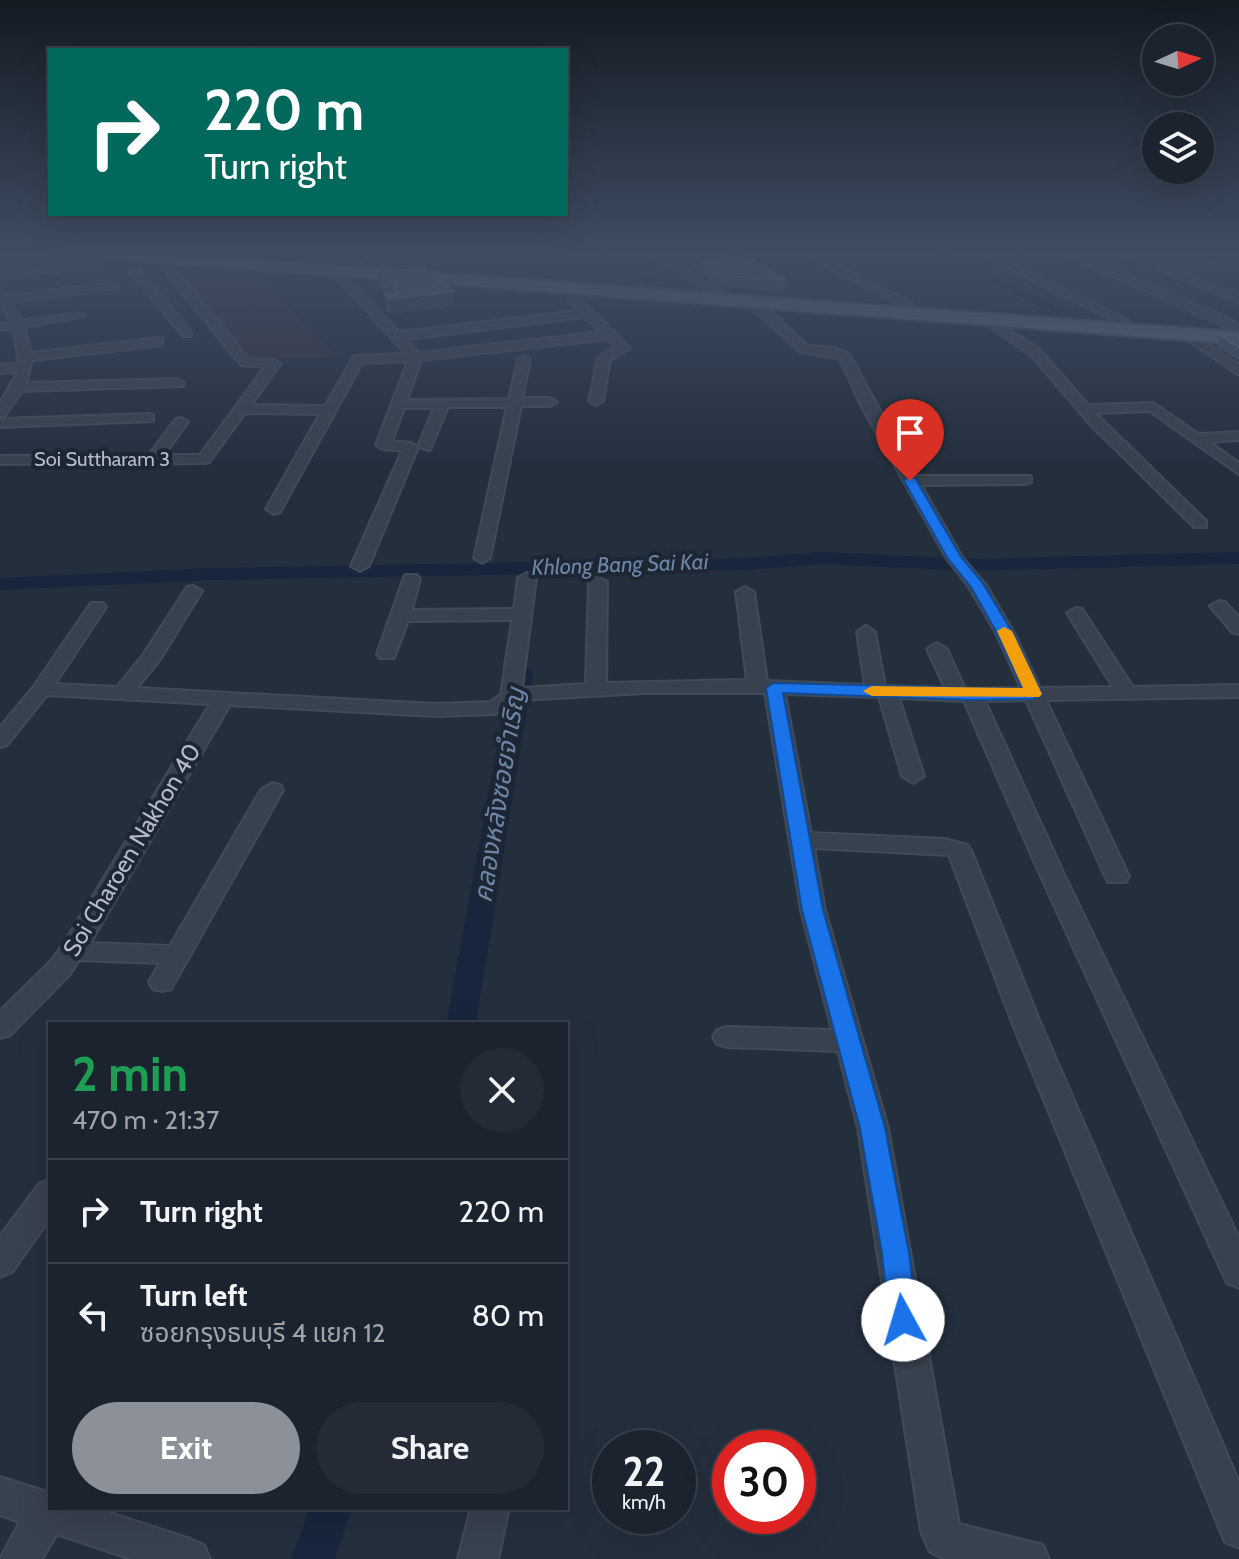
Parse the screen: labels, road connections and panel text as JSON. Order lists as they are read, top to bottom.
{
  "streets": {
    "street": ["Soi Suttharam 3", "Soi Charoen Nakhon 40"]
  },
  "water": ["Khlong Bang Sai Kai", "คลองหลังซอยจำเริญ"],
  "north": "right",
  "page": {
    "turn": ["220 m", "Turn right"],
    "heading": ["2 min", "470 m · 21:37"],
    "list": [
      {
        "name": "Turn right",
        "value": "220 m"
      },
      {
        "name": "Turn left",
        "note": "ซอยกรุงธนบุรี 4 แยก 12",
        "value": "80 m"
      }
    ],
    "buttons": ["Exit", "Share"],
    "speed": "22 km/h",
    "limit": "30"
  }
}
